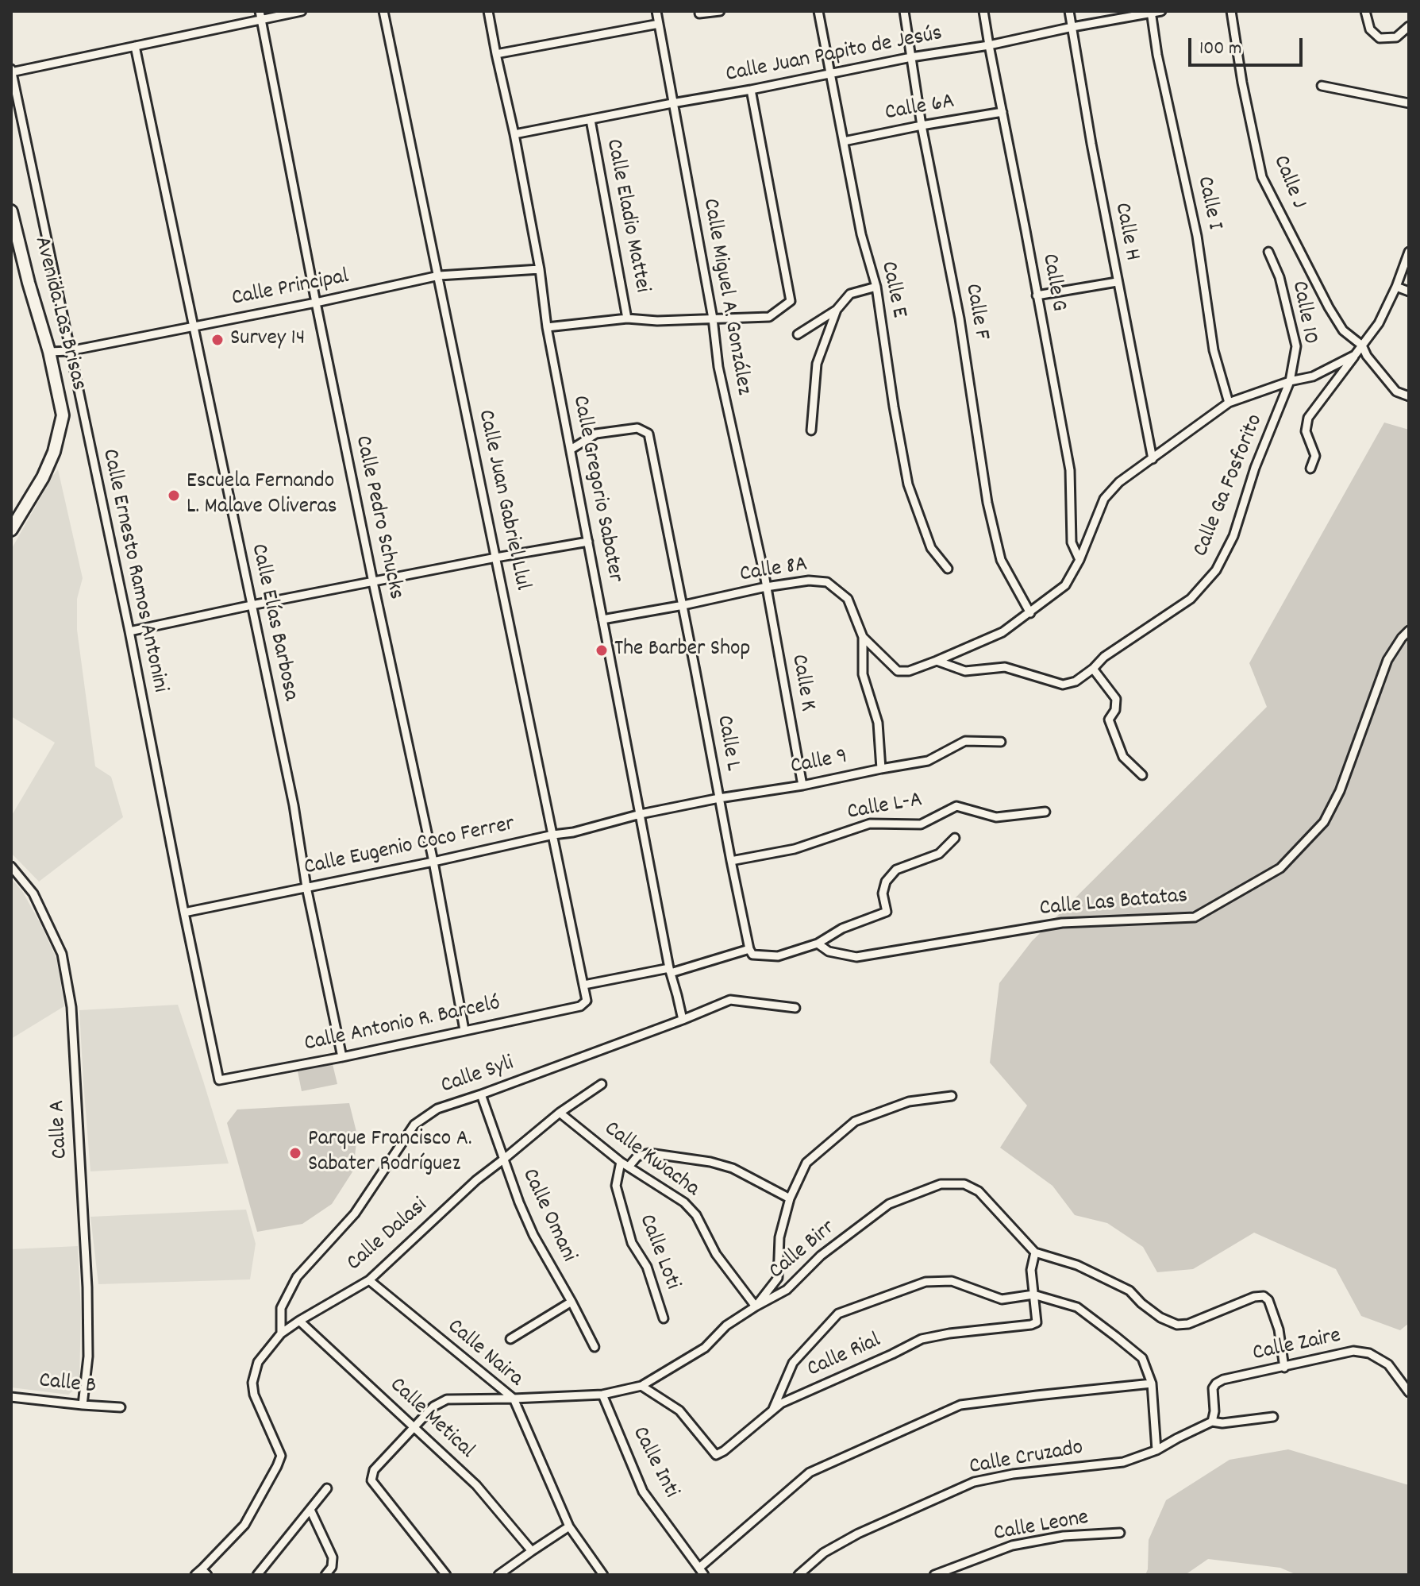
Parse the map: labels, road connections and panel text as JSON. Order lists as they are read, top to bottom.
{
  "streets": {
    "street": [
      "Calle Juan Papito de Jesús",
      "Calle 6A",
      "Calle J",
      "Calle I",
      "Calle Eladio Mattei",
      "Calle H",
      "Calle G",
      "Calle Principal",
      "Calle E",
      "Calle Miguel A. González",
      "Calle F",
      "Calle 10",
      "Avenida Las Brisas",
      "Calle Ga Fosforito",
      "Calle Gregorio Sabater",
      "Calle Juan Gabriel Llul",
      "Calle Pedro Schucks",
      "Calle Ernesto Ramos Antonini",
      "Calle 8A",
      "Calle Elías Barbosa",
      "Calle K",
      "Calle L",
      "Calle 9",
      "Calle L-A",
      "Calle Eugenio Coco Ferrer",
      "Calle Las Batatas",
      "Calle Antonio R. Barceló",
      "Calle Syli",
      "Calle A",
      "Calle Kwacha",
      "Calle Omani",
      "Calle Dalasi",
      "Calle Birr",
      "Calle Loti",
      "Calle Zaire",
      "Calle Naira",
      "Calle Rial",
      "Calle B",
      "Calle Metical",
      "Calle Cruzado",
      "Calle Inti",
      "Calle Leone"
    ]
  },
  "crossings": [
    ["Calle Juan Papito de Jesús", "Calle I"],
    ["Calle Juan Papito de Jesús", "Calle Eladio Mattei"],
    ["Calle Juan Papito de Jesús", "Calle H"],
    ["Calle Juan Papito de Jesús", "Calle G"],
    ["Calle Juan Papito de Jesús", "Calle E"],
    ["Calle Juan Papito de Jesús", "Calle Miguel A. González"],
    ["Calle Juan Papito de Jesús", "Calle F"],
    ["Calle Juan Papito de Jesús", "Calle Gregorio Sabater"],
    ["Calle 6A", "Calle G"],
    ["Calle 6A", "Calle E"],
    ["Calle 6A", "Calle F"],
    ["Calle Principal", "Avenida Las Brisas"],
    ["Calle Principal", "Calle Gregorio Sabater"],
    ["Calle Principal", "Calle Juan Gabriel Llul"],
    ["Calle Principal", "Calle Pedro Schucks"],
    ["Calle Principal", "Calle Ernesto Ramos Antonini"],
    ["Calle Principal", "Calle Elías Barbosa"],
    ["Calle Miguel A. González", "Calle 8A"],
    ["Calle Miguel A. González", "Calle K"],
    ["Calle 10", "Calle Ga Fosforito"],
    ["Calle Gregorio Sabater", "Calle 8A"],
    ["Calle Gregorio Sabater", "Calle L"],
    ["Calle Gregorio Sabater", "Calle 9"],
    ["Calle Gregorio Sabater", "Calle Eugenio Coco Ferrer"],
    ["Calle Gregorio Sabater", "Calle Syli"],
    ["Calle Juan Gabriel Llul", "Calle Eugenio Coco Ferrer"],
    ["Calle Juan Gabriel Llul", "Calle Antonio R. Barceló"],
    ["Calle Pedro Schucks", "Calle Eugenio Coco Ferrer"],
    ["Calle Pedro Schucks", "Calle Antonio R. Barceló"],
    ["Calle Ernesto Ramos Antonini", "Calle Eugenio Coco Ferrer"],
    ["Calle Ernesto Ramos Antonini", "Calle Antonio R. Barceló"],
    ["Calle 8A", "Calle K"],
    ["Calle 8A", "Calle L"],
    ["Calle 8A", "Calle 9"],
    ["Calle Elías Barbosa", "Calle Eugenio Coco Ferrer"],
    ["Calle Elías Barbosa", "Calle Antonio R. Barceló"],
    ["Calle K", "Calle 9"],
    ["Calle L", "Calle 9"],
    ["Calle L", "Calle L-A"],
    ["Calle 9", "Calle Eugenio Coco Ferrer"],
    ["Calle Syli", "Calle Omani"],
    ["Calle Syli", "Calle Dalasi"],
    ["Calle A", "Calle B"],
    ["Calle Kwacha", "Calle Dalasi"],
    ["Calle Kwacha", "Calle Birr"],
    ["Calle Kwacha", "Calle Loti"],
    ["Calle Omani", "Calle Dalasi"],
    ["Calle Dalasi", "Calle Naira"],
    ["Calle Dalasi", "Calle Metical"],
    ["Calle Birr", "Calle Naira"],
    ["Calle Birr", "Calle Rial"],
    ["Calle Birr", "Calle Metical"],
    ["Calle Birr", "Calle Inti"],
    ["Calle Zaire", "Calle Cruzado"]
  ],
  "places": [
    "Survey 14",
    "Escuela Fernando L. Malave Oliveras",
    "The Barber Shop",
    "Parque Francisco A. Sabater Rodríguez"
  ],
  "scale_bar": "100 m"
}
